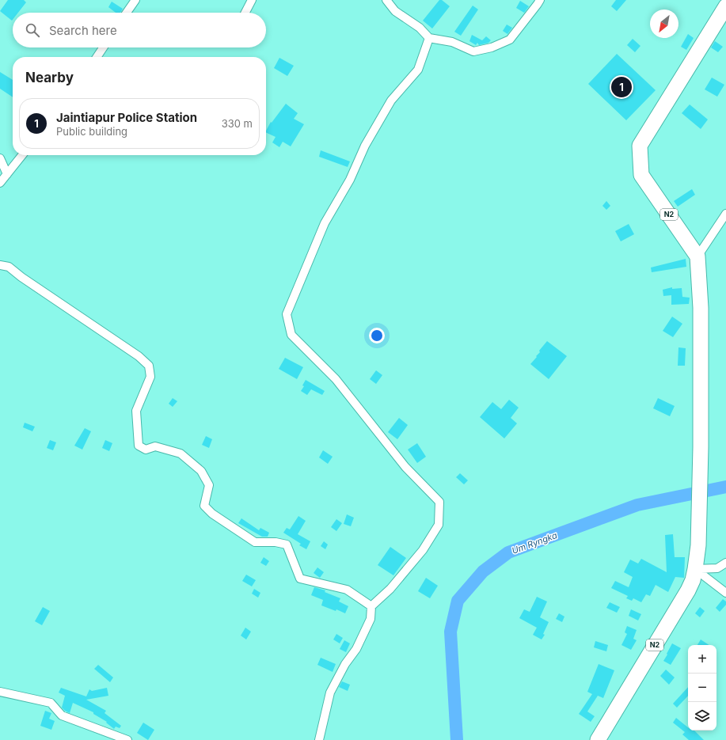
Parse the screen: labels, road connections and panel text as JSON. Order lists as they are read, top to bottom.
{
  "streets": {
    "highway": ["N2"]
  },
  "water": ["Um Ryngka"],
  "north": "bottom left",
  "page": {
    "search": "Search here",
    "heading": "Nearby",
    "pins": "1",
    "list": [
      {
        "mark": "1",
        "name": "Jaintiapur Police Station",
        "note": "Public building",
        "value": "330 m"
      }
    ],
    "map_buttons": ["+", "−"]
  }
}
